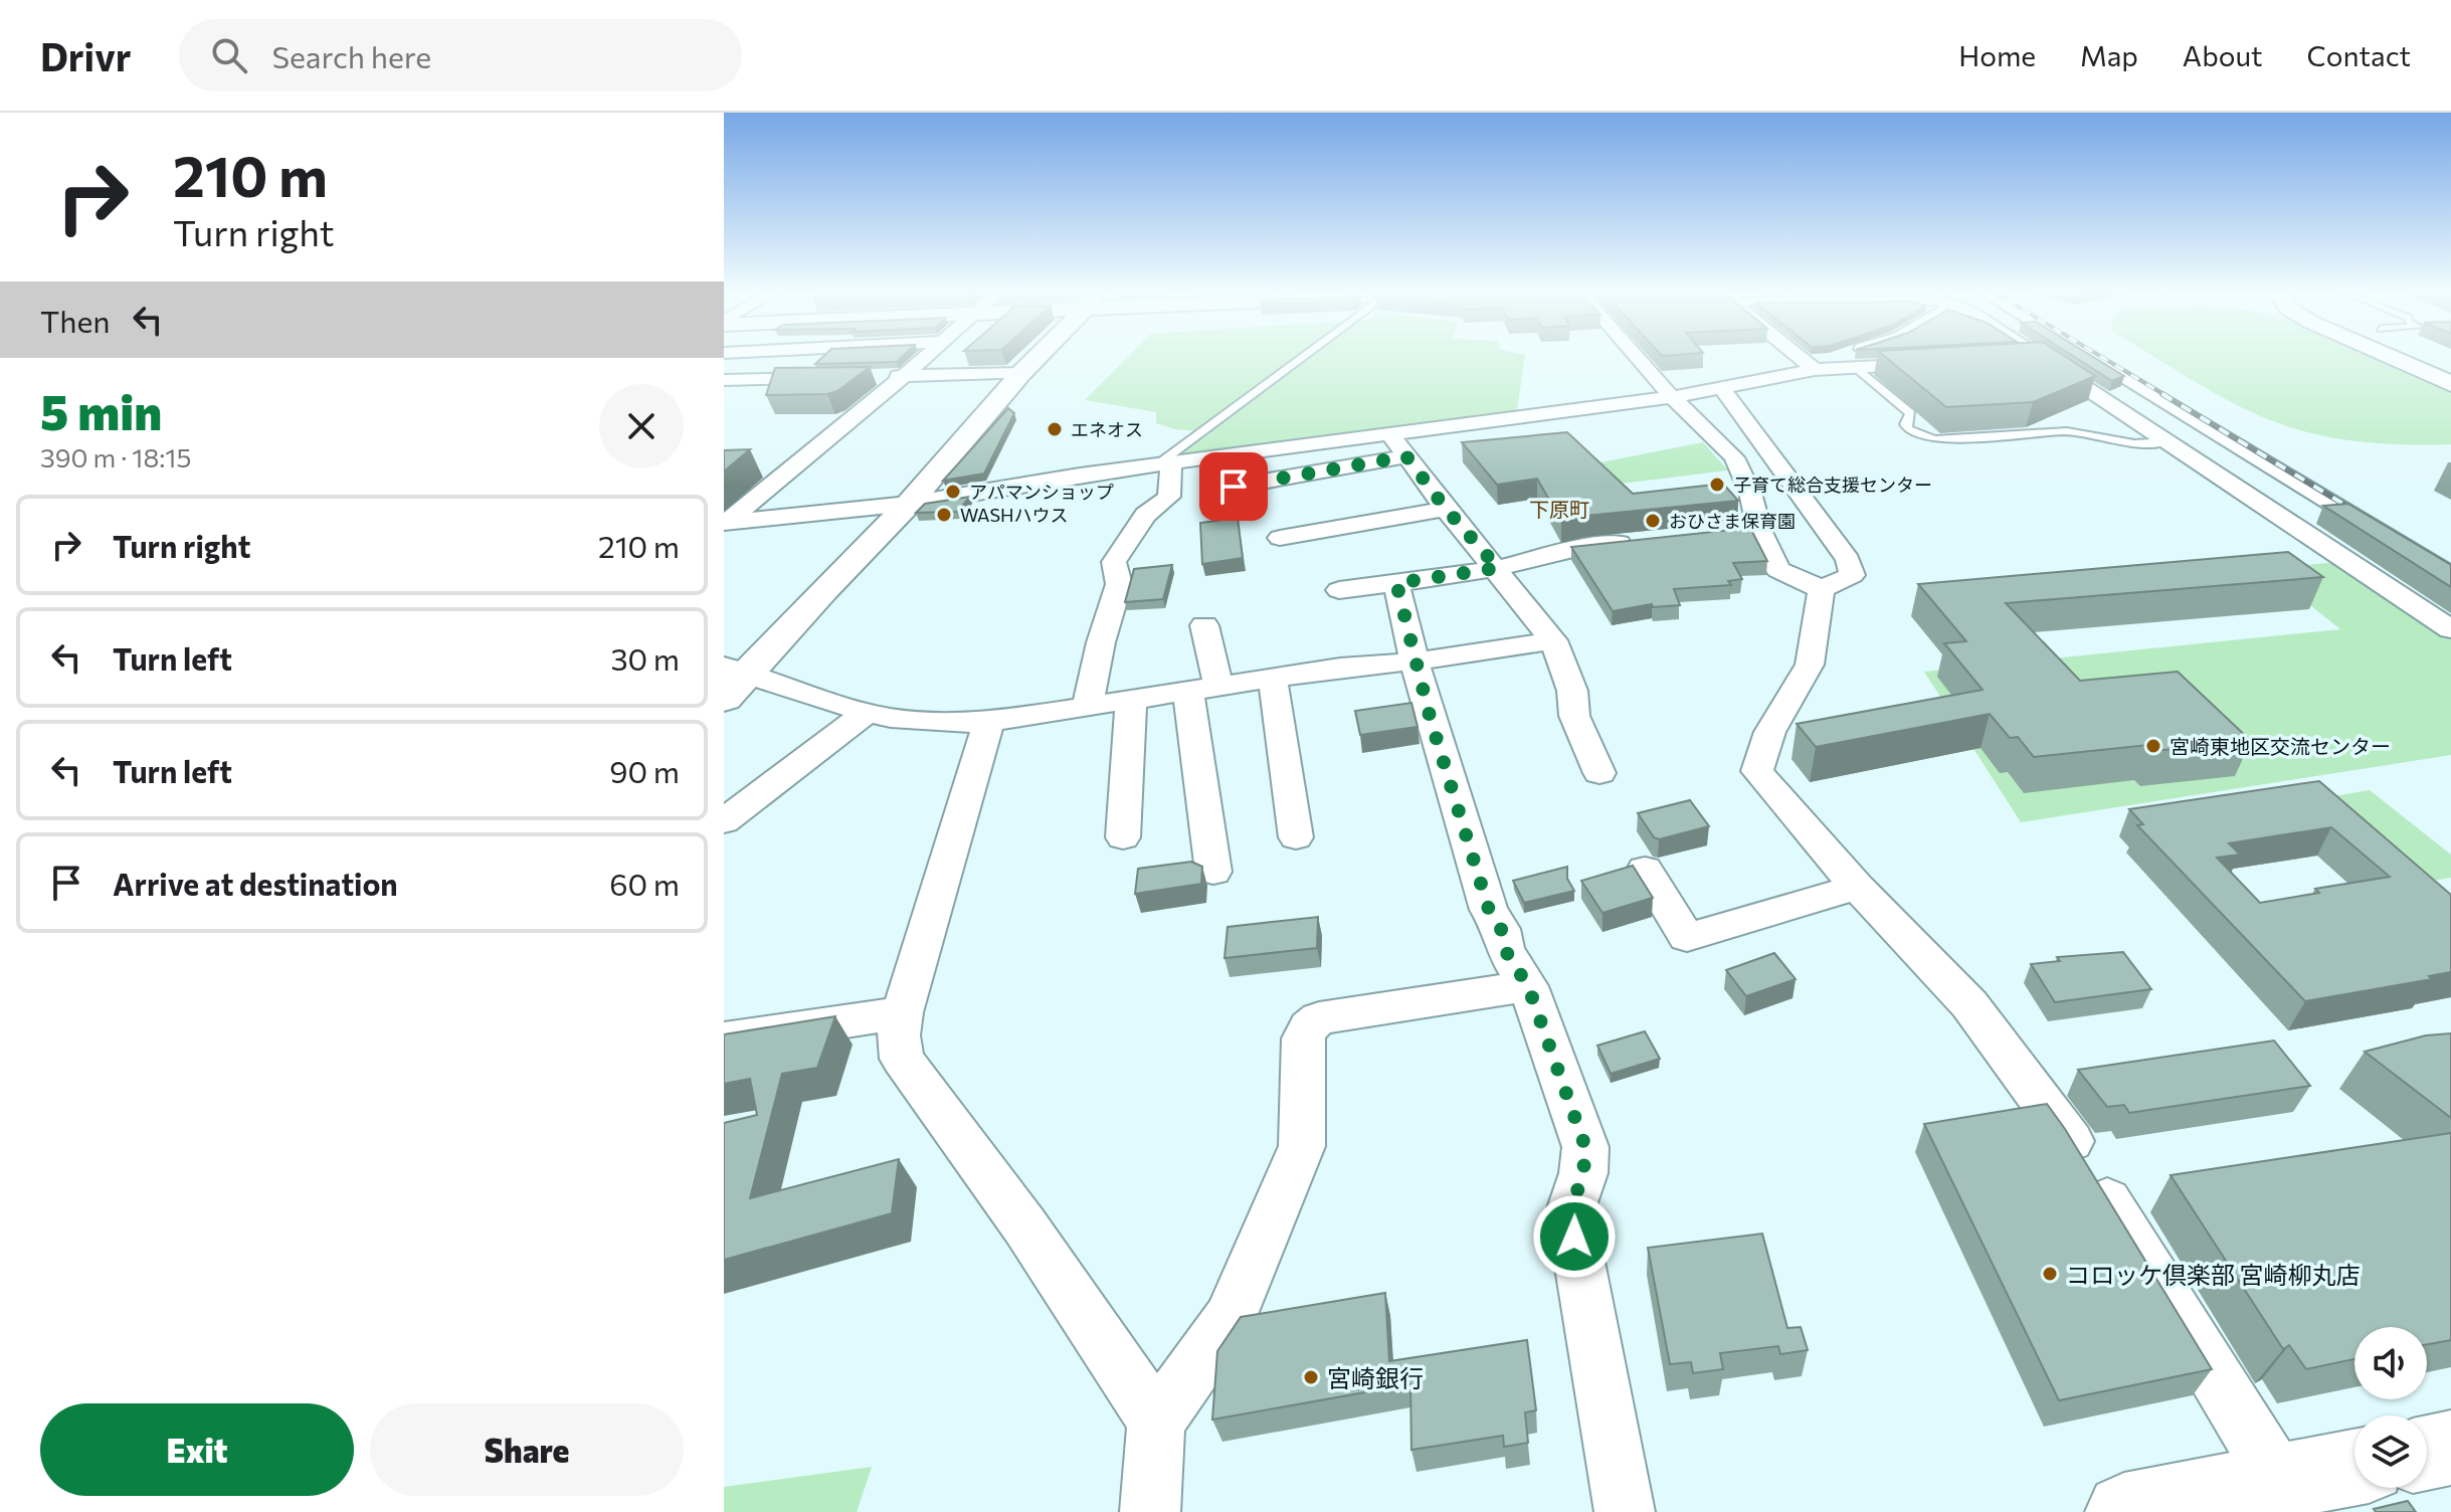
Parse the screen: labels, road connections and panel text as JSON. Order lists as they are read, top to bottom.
{
  "districts": ["下原町"],
  "places": [
    "エネオス",
    "子育て総合支援センター",
    "アパマンショップ",
    "WASHハウス",
    "おひさま保育園",
    "宮崎東地区交流センター",
    "コロッケ倶楽部 宮崎柳丸店",
    "宮崎銀行"
  ],
  "page": {
    "header": "Drivr",
    "search": "Search here",
    "nav": [
      "Home",
      "Map",
      "About",
      "Contact"
    ],
    "turn": ["210 m", "Turn right"],
    "then": "Then",
    "heading": ["5 min", "390 m · 18:15"],
    "list": [
      {
        "name": "Turn right",
        "value": "210 m"
      },
      {
        "name": "Turn left",
        "value": "30 m"
      },
      {
        "name": "Turn left",
        "value": "90 m"
      },
      {
        "name": "Arrive at destination",
        "value": "60 m"
      }
    ],
    "buttons": ["Exit", "Share"]
  }
}
